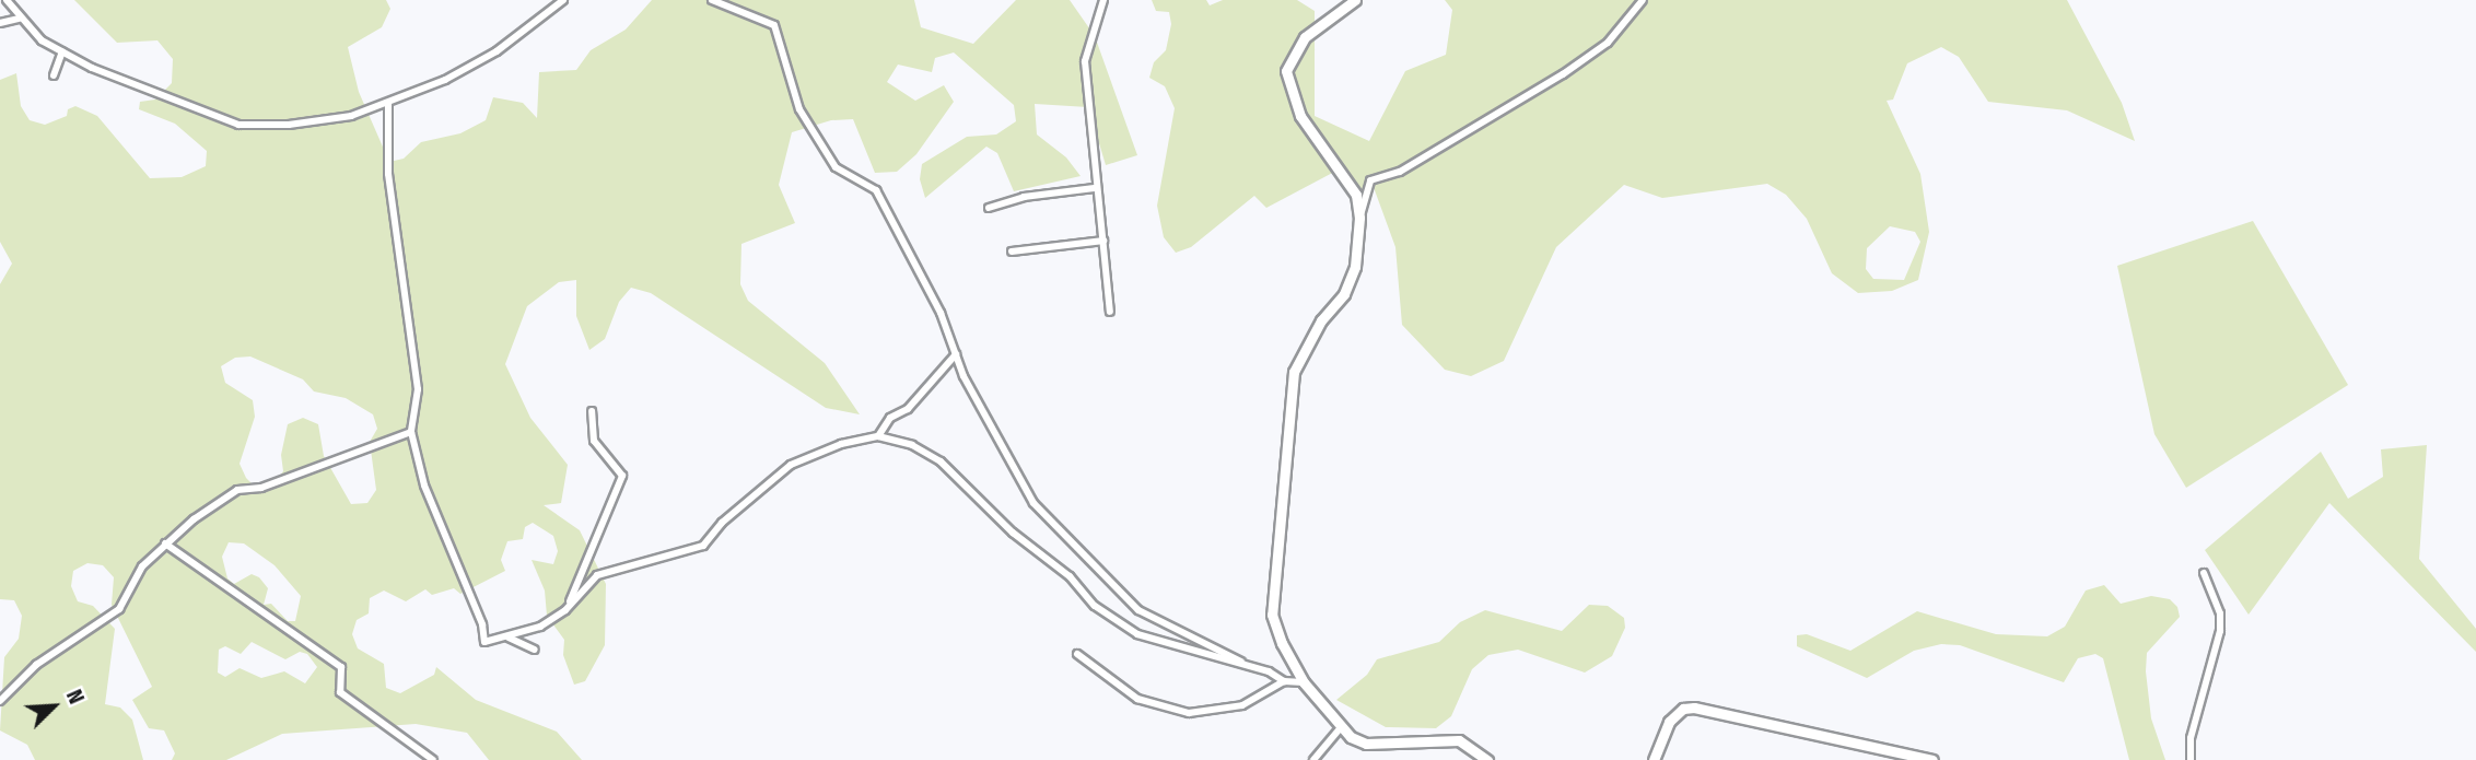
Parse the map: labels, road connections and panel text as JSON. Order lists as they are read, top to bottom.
{
  "north": "top right"
}
